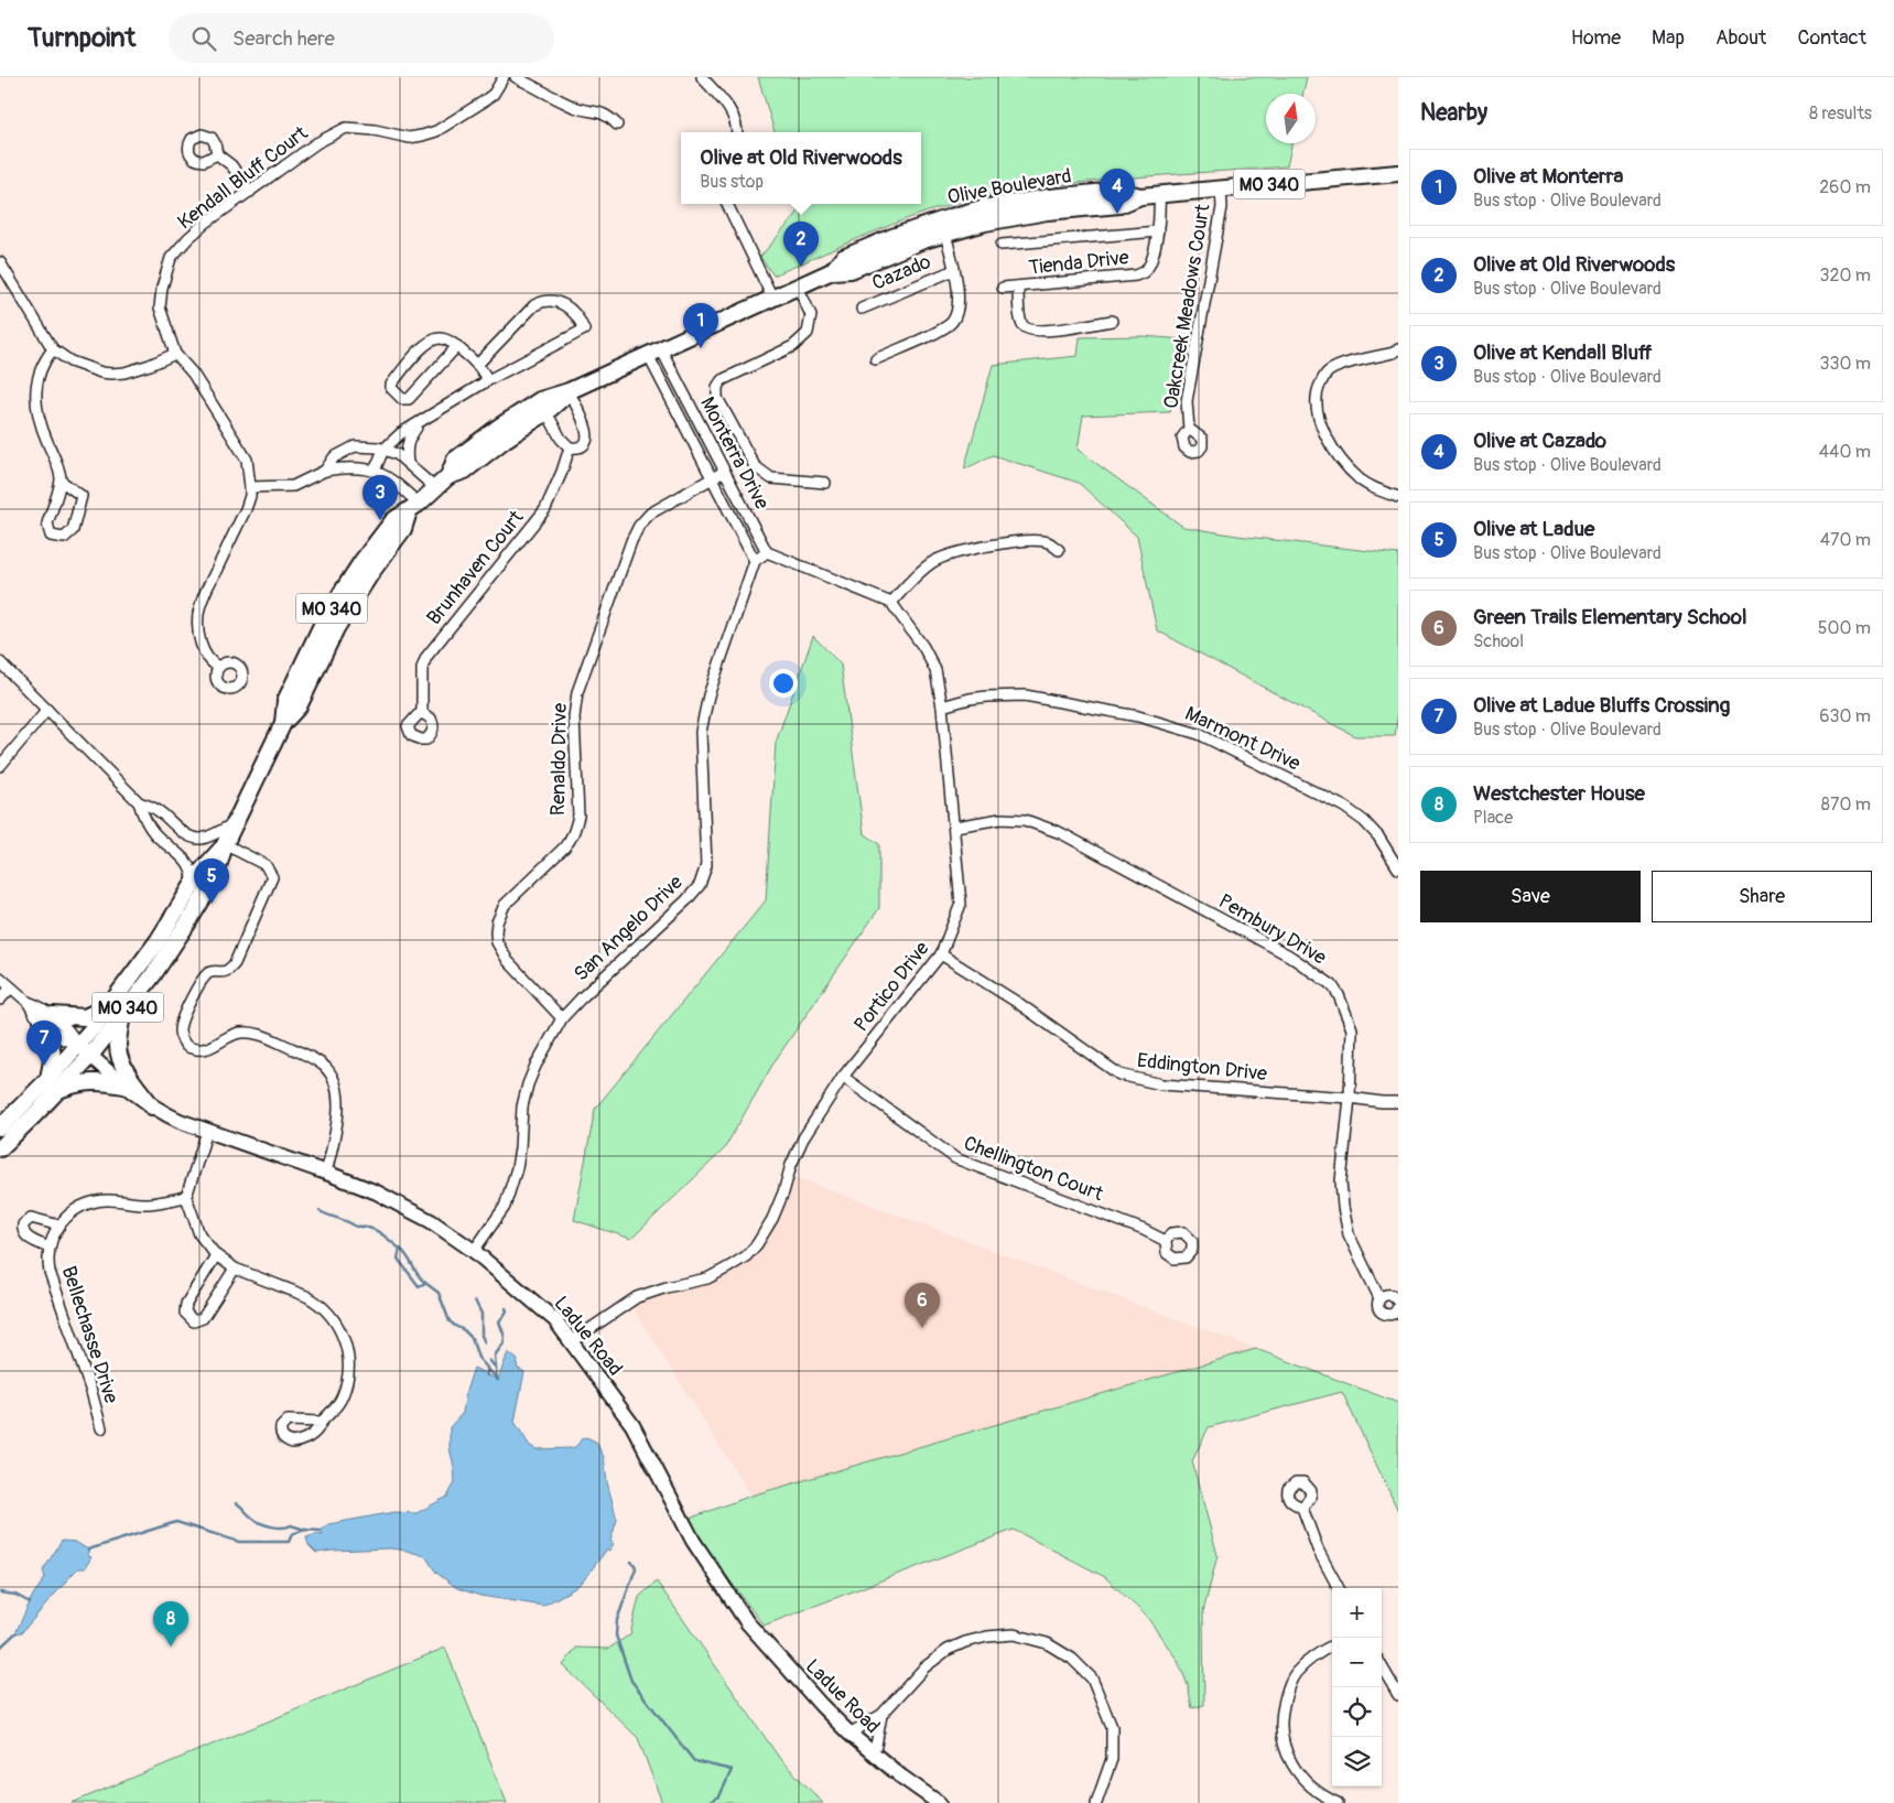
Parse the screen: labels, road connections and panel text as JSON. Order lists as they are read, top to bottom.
{
  "streets": {
    "main road": ["MO 340", "Olive Boulevard", "Ladue Road"],
    "street": [
      "Kendall Bluff Court",
      "Tienda Drive",
      "Cazado",
      "Oakcreek Meadows Court",
      "Monterra Drive",
      "Brunhaven Court",
      "Marmont Drive",
      "Renaldo Drive",
      "San Angelo Drive",
      "Pembury Drive",
      "Portico Drive",
      "Eddington Drive",
      "Chellington Court",
      "Bellechasse Drive"
    ]
  },
  "crossings": [
    ["Olive Boulevard", "Tienda Drive"],
    ["Olive Boulevard", "Oakcreek Meadows Court"],
    ["Olive Boulevard", "Monterra Drive"],
    ["Olive Boulevard", "Brunhaven Court"],
    ["Olive Boulevard", "Ladue Road"],
    ["Monterra Drive", "Renaldo Drive"],
    ["Monterra Drive", "San Angelo Drive"],
    ["Marmont Drive", "Portico Drive"],
    ["Renaldo Drive", "San Angelo Drive"],
    ["San Angelo Drive", "Ladue Road"],
    ["Pembury Drive", "Portico Drive"],
    ["Pembury Drive", "Eddington Drive"],
    ["Portico Drive", "Eddington Drive"],
    ["Portico Drive", "Chellington Court"],
    ["Portico Drive", "Ladue Road"]
  ],
  "north": "top",
  "page": {
    "header": "Turnpoint",
    "search": "Search here",
    "nav": [
      "Home",
      "Map",
      "About",
      "Contact"
    ],
    "heading": ["Nearby", "8 results"],
    "popup": ["Olive at Old Riverwoods", "Bus stop"],
    "list": [
      {
        "mark": "1",
        "name": "Olive at Monterra",
        "note": "Bus stop · Olive Boulevard",
        "value": "260 m"
      },
      {
        "mark": "2",
        "name": "Olive at Old Riverwoods",
        "note": "Bus stop · Olive Boulevard",
        "value": "320 m"
      },
      {
        "mark": "3",
        "name": "Olive at Kendall Bluff",
        "note": "Bus stop · Olive Boulevard",
        "value": "330 m"
      },
      {
        "mark": "4",
        "name": "Olive at Cazado",
        "note": "Bus stop · Olive Boulevard",
        "value": "440 m"
      },
      {
        "mark": "5",
        "name": "Olive at Ladue",
        "note": "Bus stop · Olive Boulevard",
        "value": "470 m"
      },
      {
        "mark": "6",
        "name": "Green Trails Elementary School",
        "note": "School",
        "value": "500 m"
      },
      {
        "mark": "7",
        "name": "Olive at Ladue Bluffs Crossing",
        "note": "Bus stop · Olive Boulevard",
        "value": "630 m"
      },
      {
        "mark": "8",
        "name": "Westchester House",
        "note": "Place",
        "value": "870 m"
      }
    ],
    "pins": [
      "4",
      "2",
      "1",
      "3",
      "5",
      "7",
      "6",
      "8"
    ],
    "buttons": ["Save", "Share"],
    "map_buttons": ["+", "−"]
  }
}
